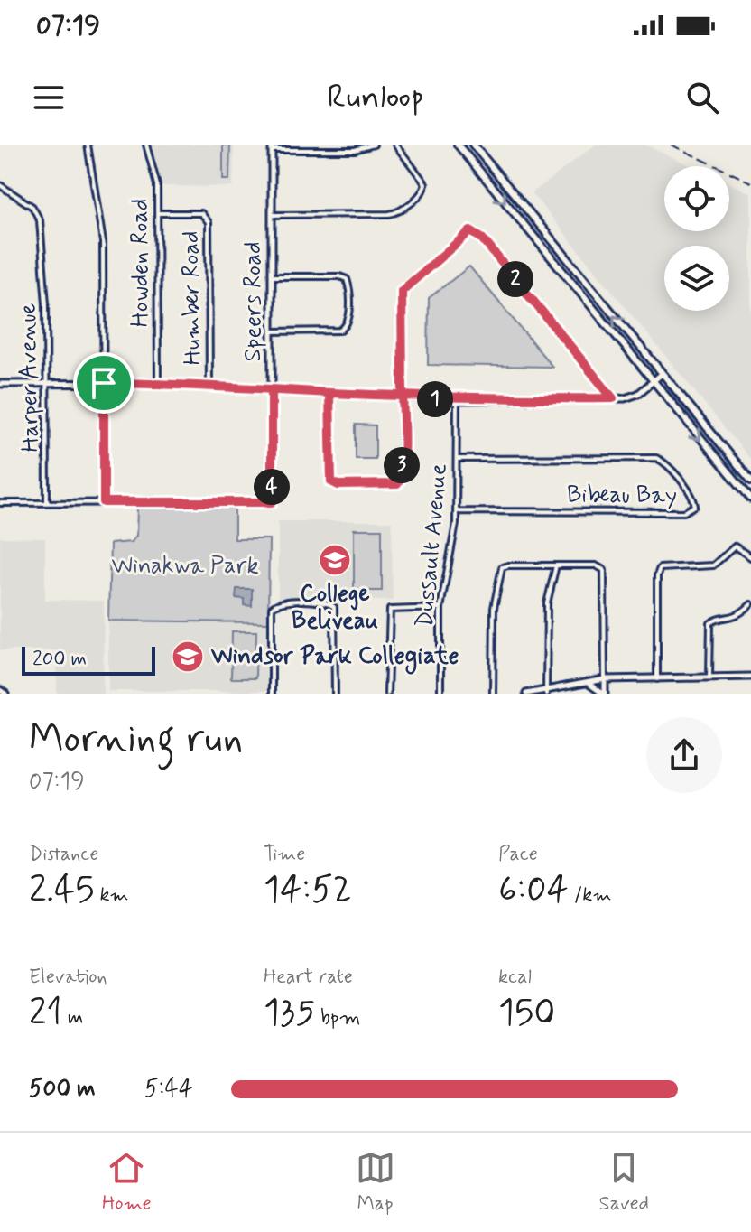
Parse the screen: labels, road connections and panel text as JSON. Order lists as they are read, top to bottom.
{
  "streets": {
    "street": [
      "Howden Road",
      "Humber Road",
      "Speers Road",
      "Harper Avenue",
      "Bibeau Bay",
      "Dussault Avenue"
    ]
  },
  "crossings": [
    ["Howden Road", "Humber Road"],
    ["Bibeau Bay", "Dussault Avenue"]
  ],
  "parks": ["Winakwa Park"],
  "places": {
    "school or university": ["College Beliveau", "Windsor Park Collegiate"]
  },
  "scale_bar": "200 m",
  "page": {
    "status": "07:19",
    "header": "Runloop",
    "pins": [
      "2",
      "1",
      "3",
      "4"
    ],
    "scale": "200 m",
    "heading": ["Morning run", "07:19"],
    "stats": [
      ["Distance", "2.45 km"],
      ["Time", "14:52"],
      ["Pace", "6:04 /km"],
      ["Elevation", "21 m"],
      ["Heart rate", "135 bpm"],
      ["kcal", "150"]
    ],
    "list": [
      {
        "name": "500 m",
        "note": "5:44"
      }
    ],
    "tabs": ["Home", "Map", "Saved"]
  }
}
